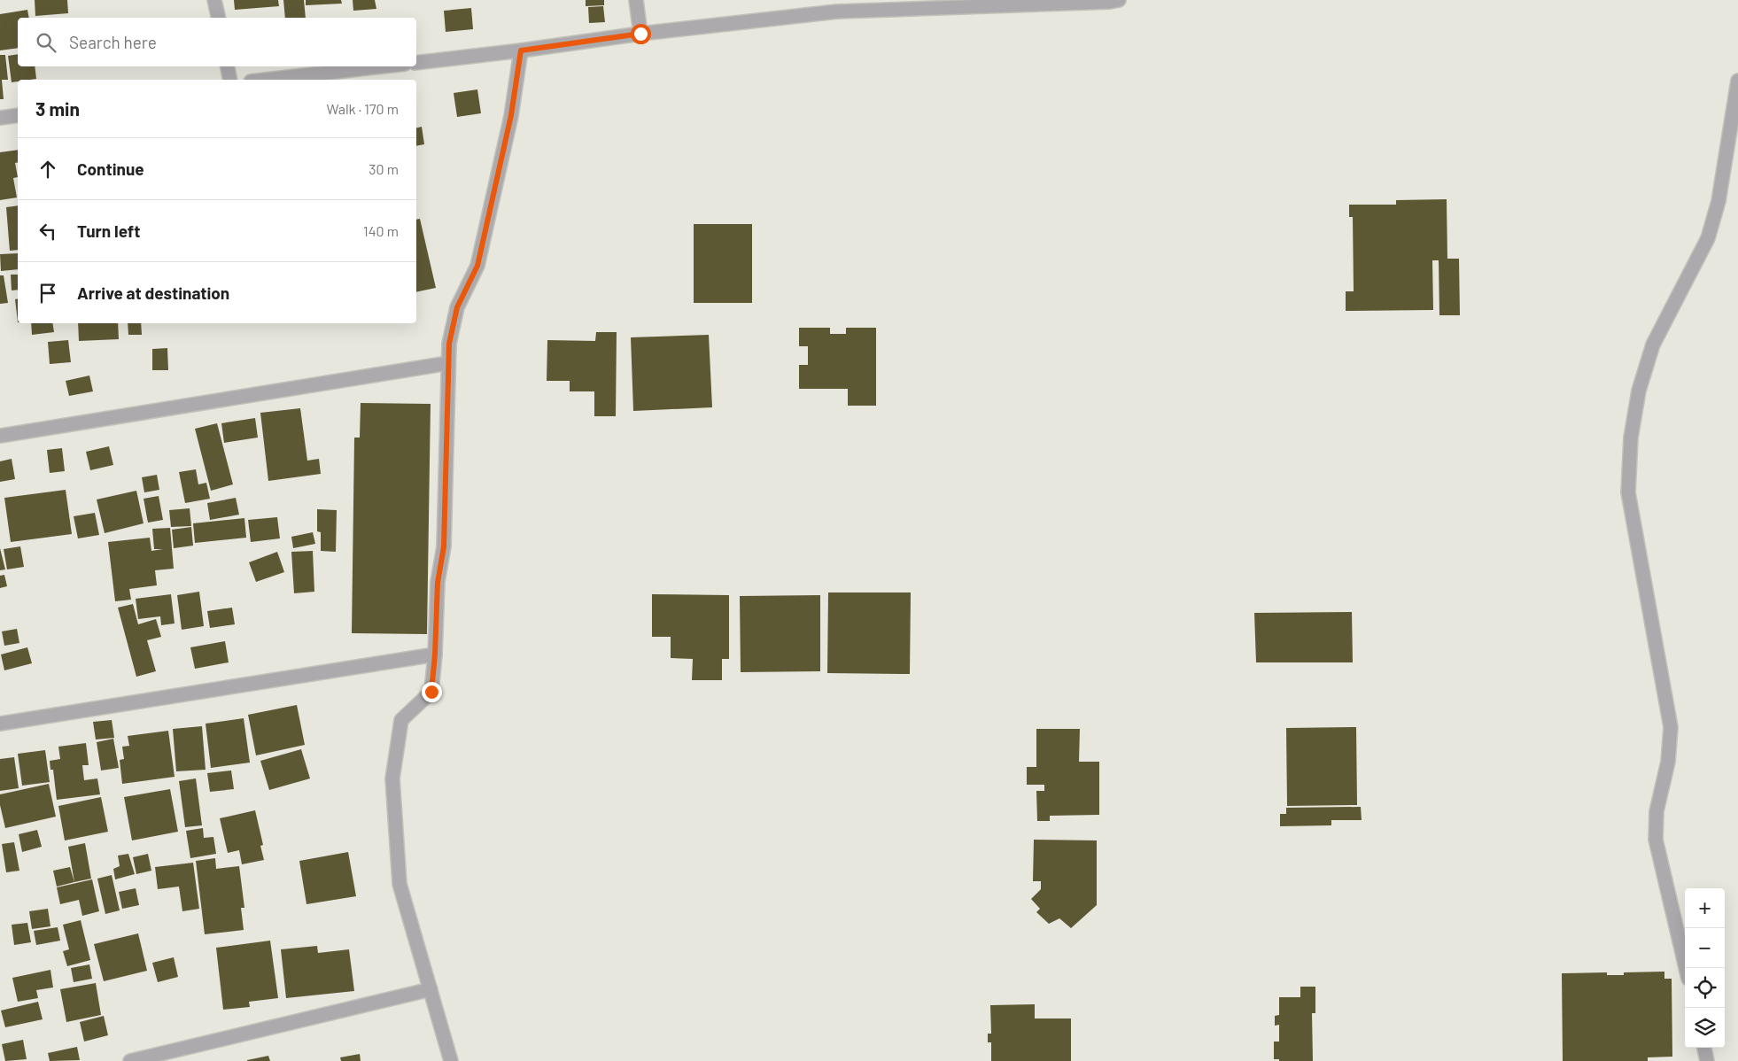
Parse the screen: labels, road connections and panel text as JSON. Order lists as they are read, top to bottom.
{
  "page": {
    "search": "Search here",
    "heading": ["3 min", "Walk · 170 m"],
    "list": [
      ["Continue", "30 m"],
      ["Turn left", "140 m"],
      "Arrive at destination"
    ],
    "map_buttons": ["+", "−"]
  }
}
